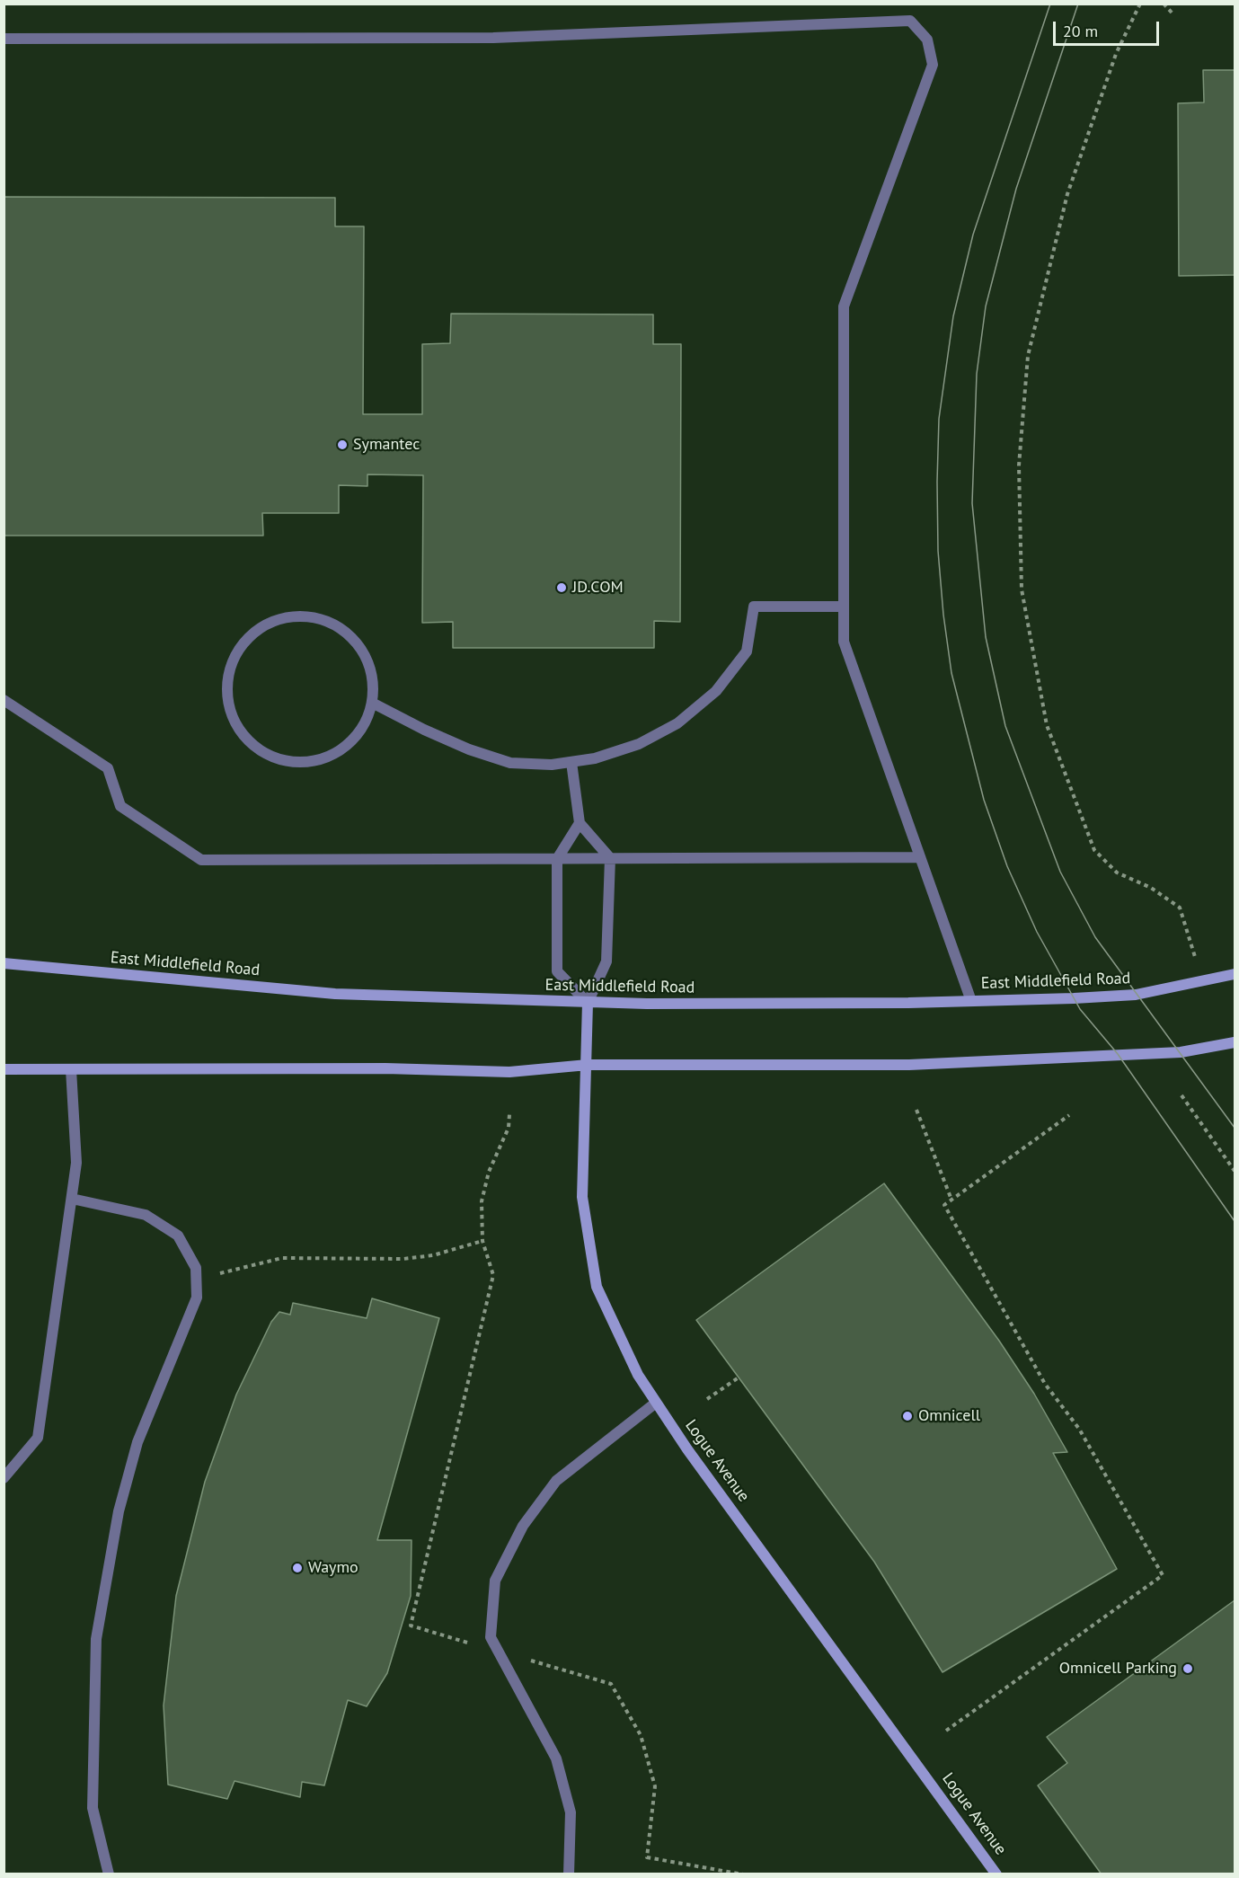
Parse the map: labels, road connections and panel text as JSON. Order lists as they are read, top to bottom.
{
  "streets": {
    "main road": ["East Middlefield Road", "Logue Avenue"]
  },
  "crossings": [
    ["East Middlefield Road", "Logue Avenue"]
  ],
  "places": [
    "Symantec",
    "JD.COM",
    "Omnicell",
    "Waymo",
    "Omnicell Parking"
  ],
  "scale_bar": "20 m"
}
